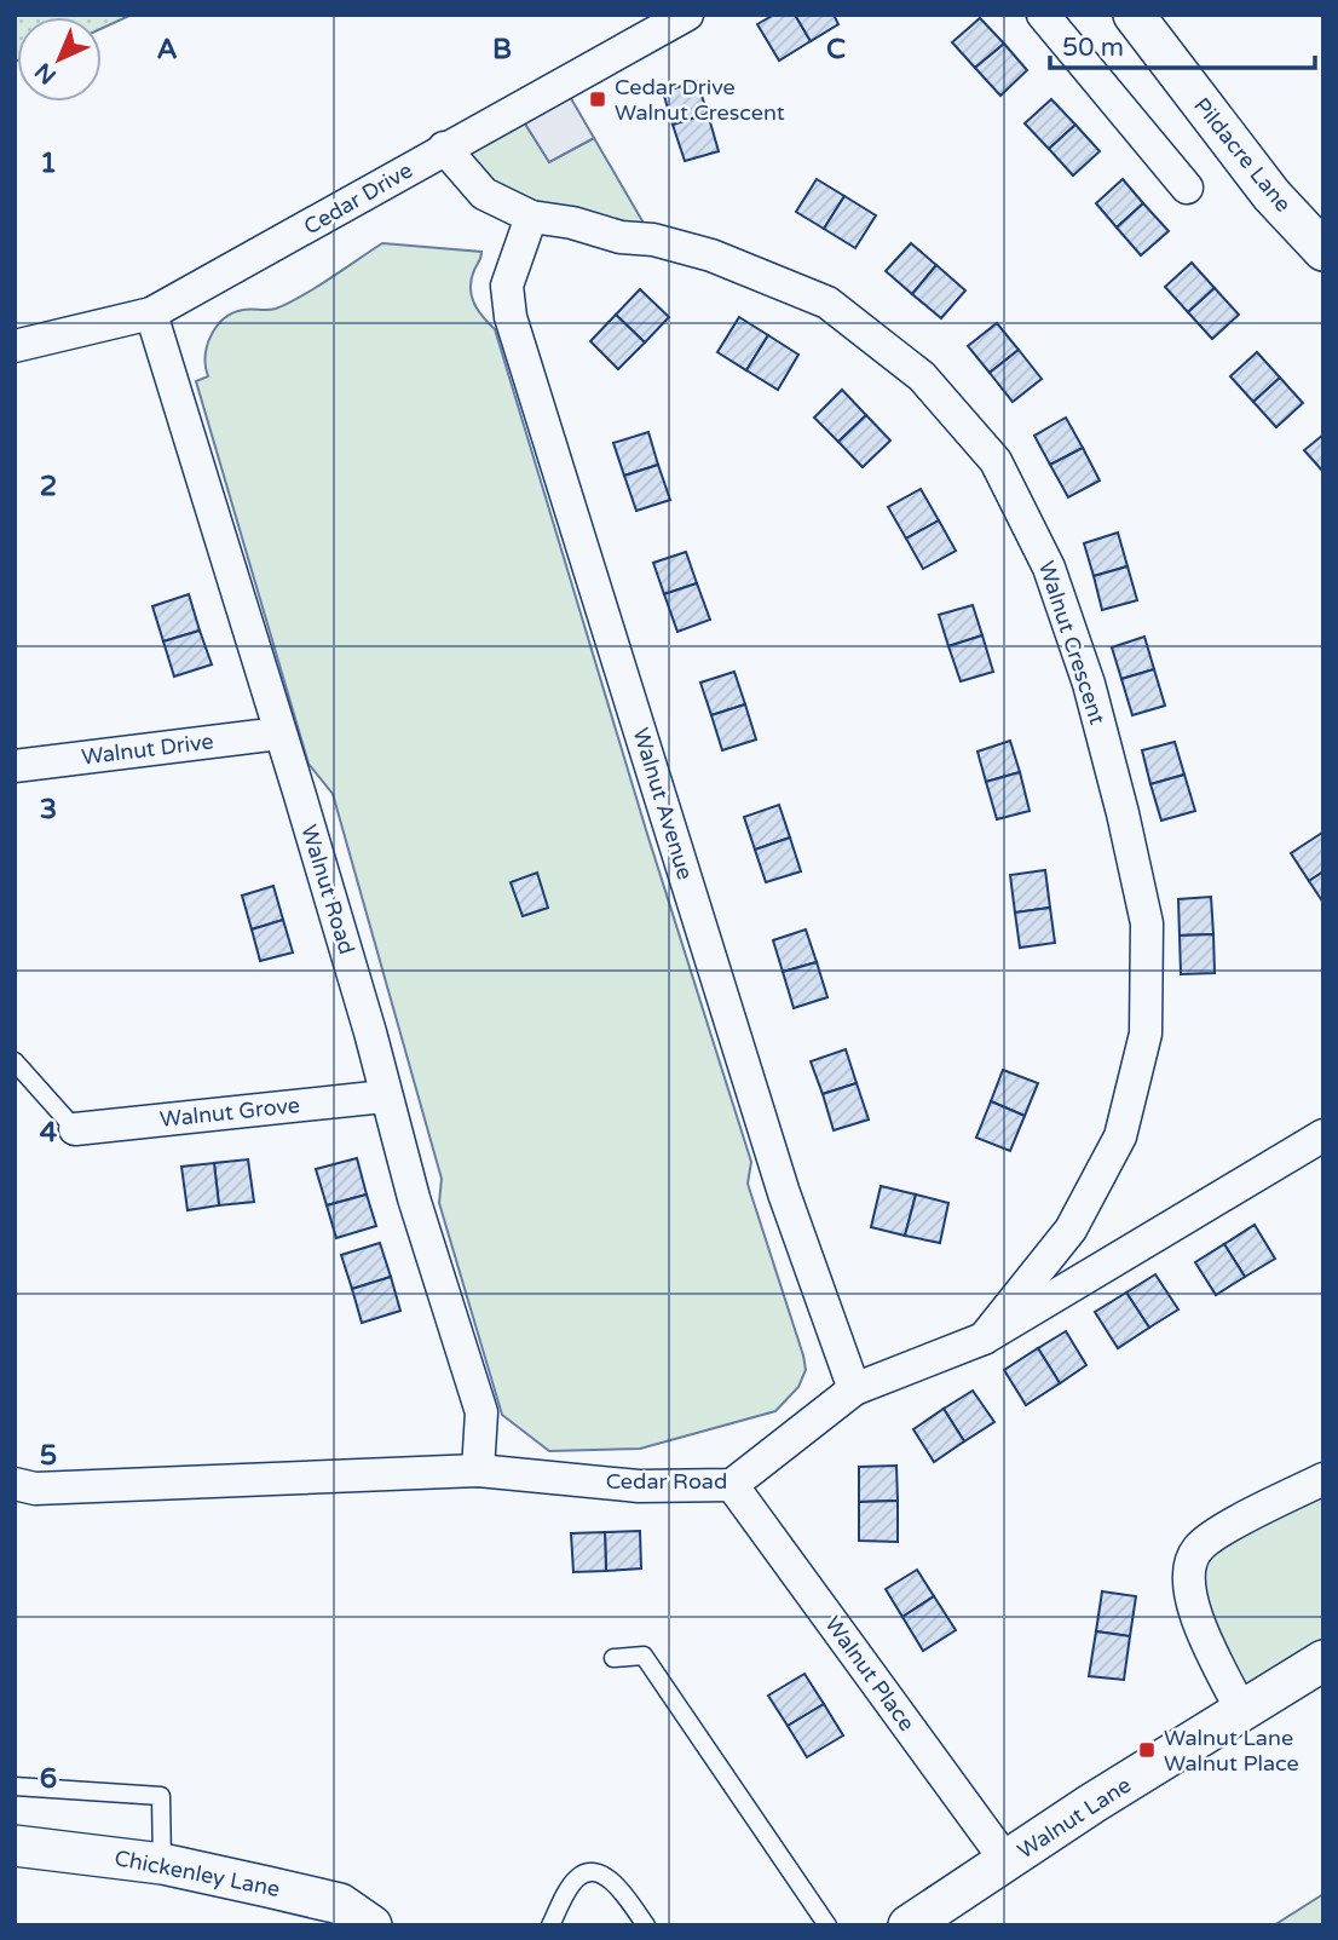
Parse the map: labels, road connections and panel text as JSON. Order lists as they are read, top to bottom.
{
  "streets": {
    "street": [
      "Pildacre Lane",
      "Cedar Drive",
      "Walnut Crescent",
      "Walnut Drive",
      "Walnut Avenue",
      "Walnut Road",
      "Walnut Grove",
      "Cedar Road",
      "Walnut Place",
      "Walnut Lane",
      "Chickenley Lane"
    ]
  },
  "crossings": [
    ["Cedar Drive", "Walnut Crescent"],
    ["Cedar Drive", "Walnut Road"],
    ["Walnut Crescent", "Walnut Avenue"],
    ["Walnut Crescent", "Cedar Road"],
    ["Walnut Drive", "Walnut Road"],
    ["Walnut Avenue", "Cedar Road"],
    ["Walnut Road", "Walnut Grove"],
    ["Walnut Road", "Cedar Road"],
    ["Cedar Road", "Walnut Place"],
    ["Walnut Place", "Walnut Lane"]
  ],
  "places": {
    "transit": ["Cedar Drive Walnut Crescent", "Walnut Lane Walnut Place"]
  },
  "scale_bar": "50 m",
  "north": "bottom left",
  "grid": {
    "columns": ["A", "B", "C"],
    "rows": [
      "1",
      "2",
      "3",
      "4",
      "5",
      "6"
    ]
  }
}
